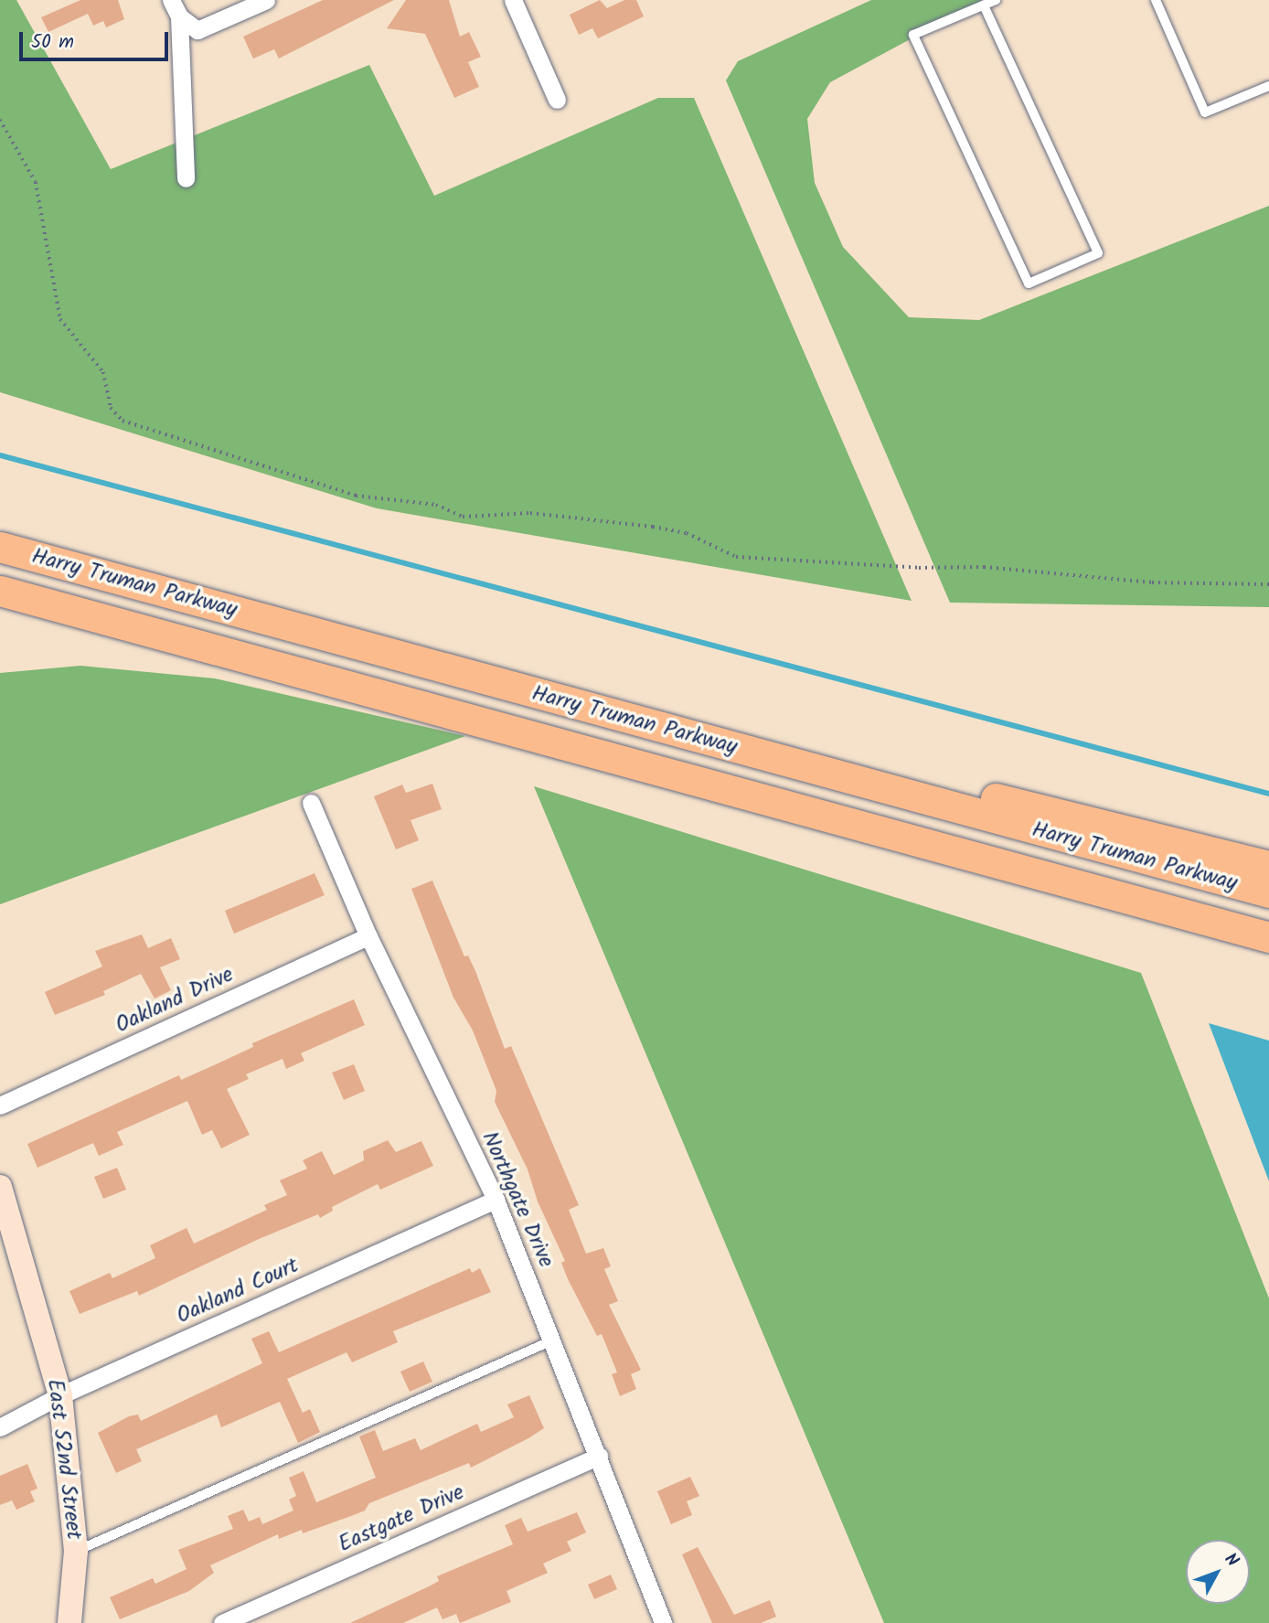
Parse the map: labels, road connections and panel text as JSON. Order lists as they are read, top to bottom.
{
  "streets": {
    "highway": ["Harry Truman Parkway"],
    "main road": ["East 52nd Street"],
    "street": [
      "Oakland Drive",
      "Northgate Drive",
      "Oakland Court",
      "Eastgate Drive"
    ]
  },
  "crossings": [
    ["Oakland Drive", "Northgate Drive"],
    ["Northgate Drive", "Oakland Court"],
    ["Northgate Drive", "Eastgate Drive"],
    ["Oakland Court", "East 52nd Street"]
  ],
  "scale_bar": "50 m",
  "north": "top right"
}
